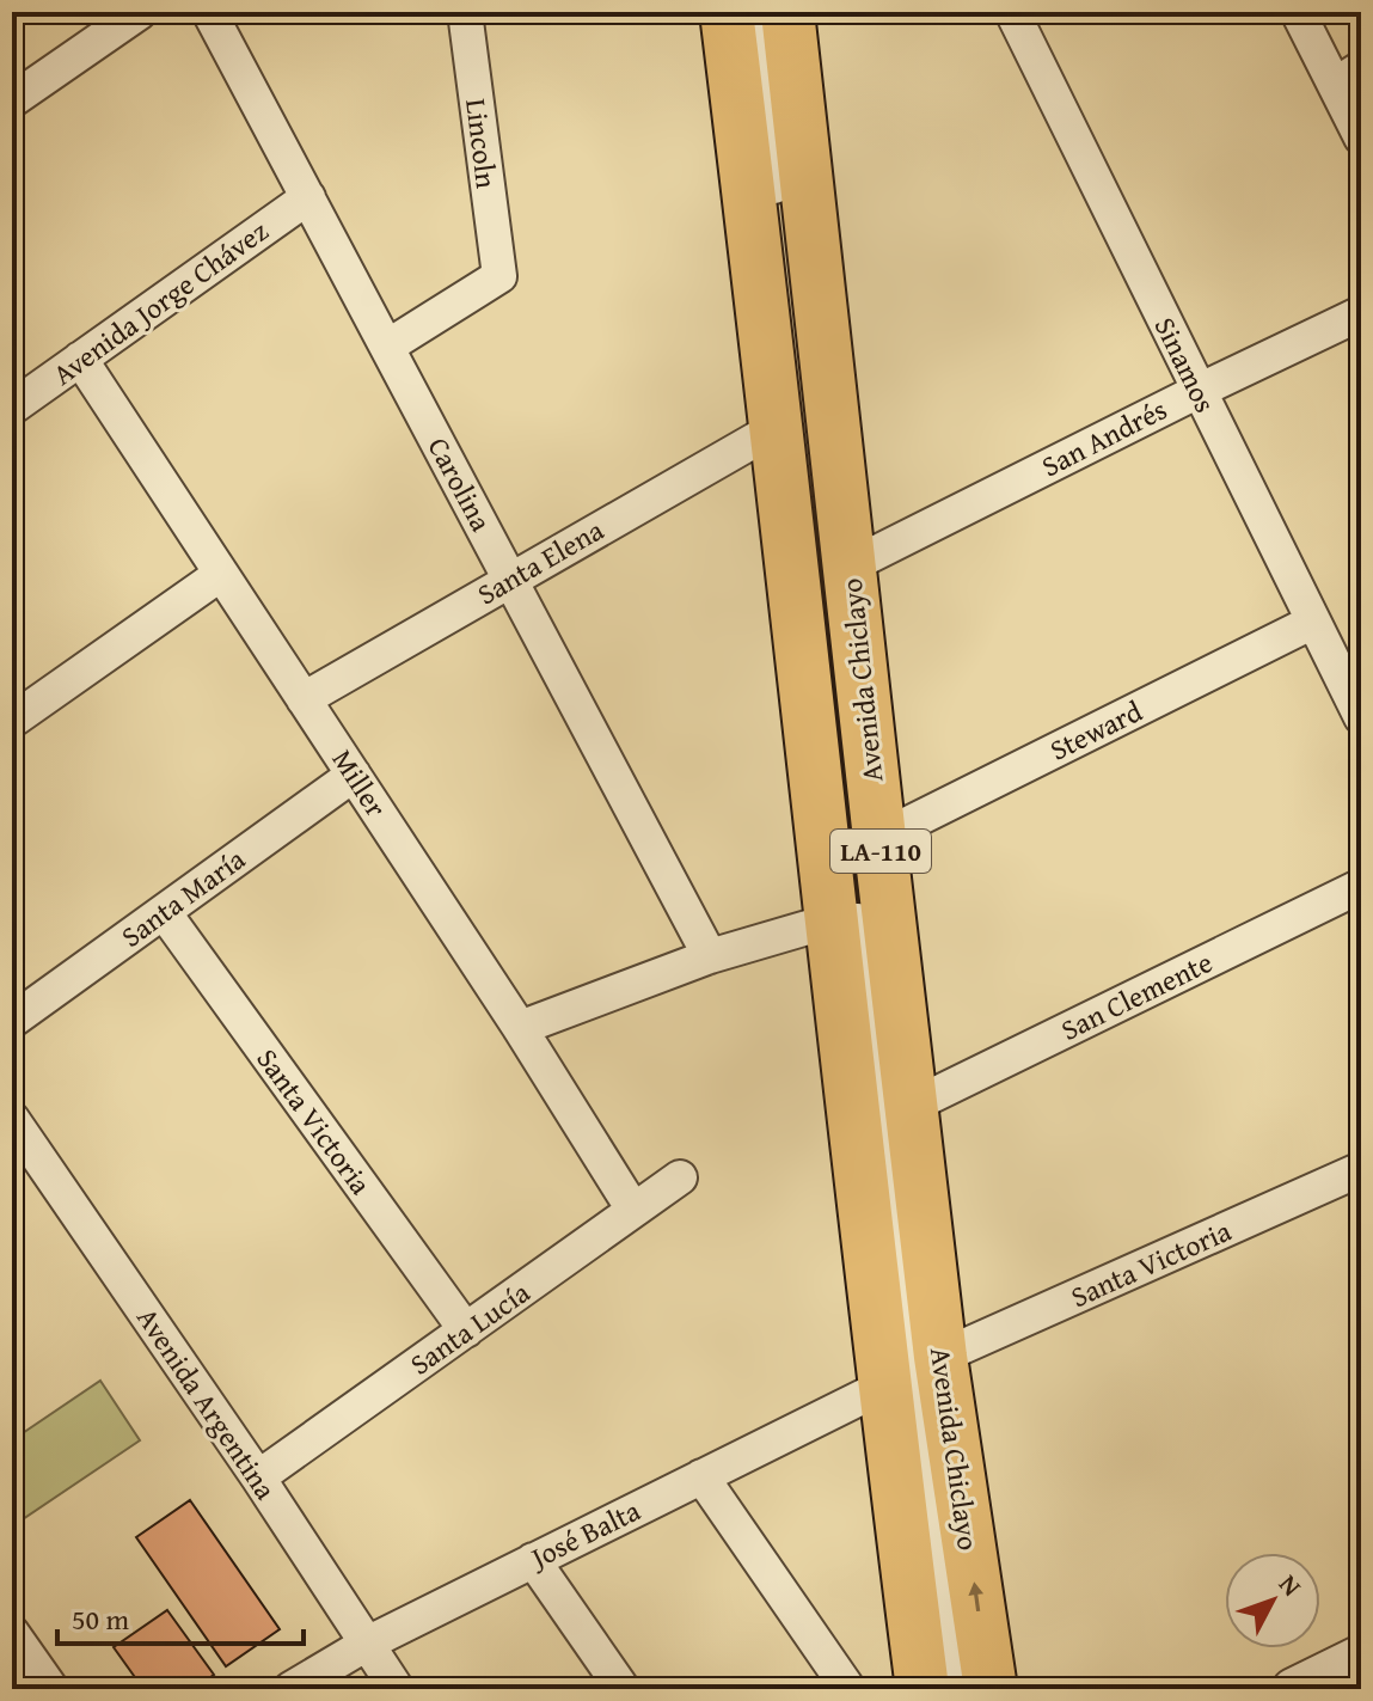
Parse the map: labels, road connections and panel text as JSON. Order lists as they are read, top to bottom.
{
  "streets": {
    "main road": ["Avenida Chiclayo", "LA-110"],
    "street": [
      "Lincoln",
      "Avenida Jorge Chávez",
      "Sinamos",
      "San Andrés",
      "Carolina",
      "Santa Elena",
      "Steward",
      "Miller",
      "Santa María",
      "San Clemente",
      "Santa Victoria",
      "Santa Lucía",
      "Avenida Argentina",
      "José Balta"
    ]
  },
  "crossings": [
    ["Lincoln", "Carolina"],
    ["Avenida Jorge Chávez", "Carolina"],
    ["Avenida Jorge Chávez", "Miller"],
    ["Sinamos", "San Andrés"],
    ["Sinamos", "Steward"],
    ["San Andrés", "Avenida Chiclayo"],
    ["Carolina", "Santa Elena"],
    ["Santa Elena", "Avenida Chiclayo"],
    ["Santa Elena", "Miller"],
    ["Avenida Chiclayo", "Steward"],
    ["Avenida Chiclayo", "San Clemente"],
    ["Avenida Chiclayo", "Santa Victoria"],
    ["Avenida Chiclayo", "José Balta"],
    ["Miller", "Santa María"],
    ["Miller", "Santa Lucía"],
    ["Santa María", "Santa Victoria"],
    ["Santa Victoria", "Santa Lucía"],
    ["Santa Lucía", "Avenida Argentina"],
    ["Avenida Argentina", "José Balta"]
  ],
  "scale_bar": "50 m",
  "north": "top right"
}
